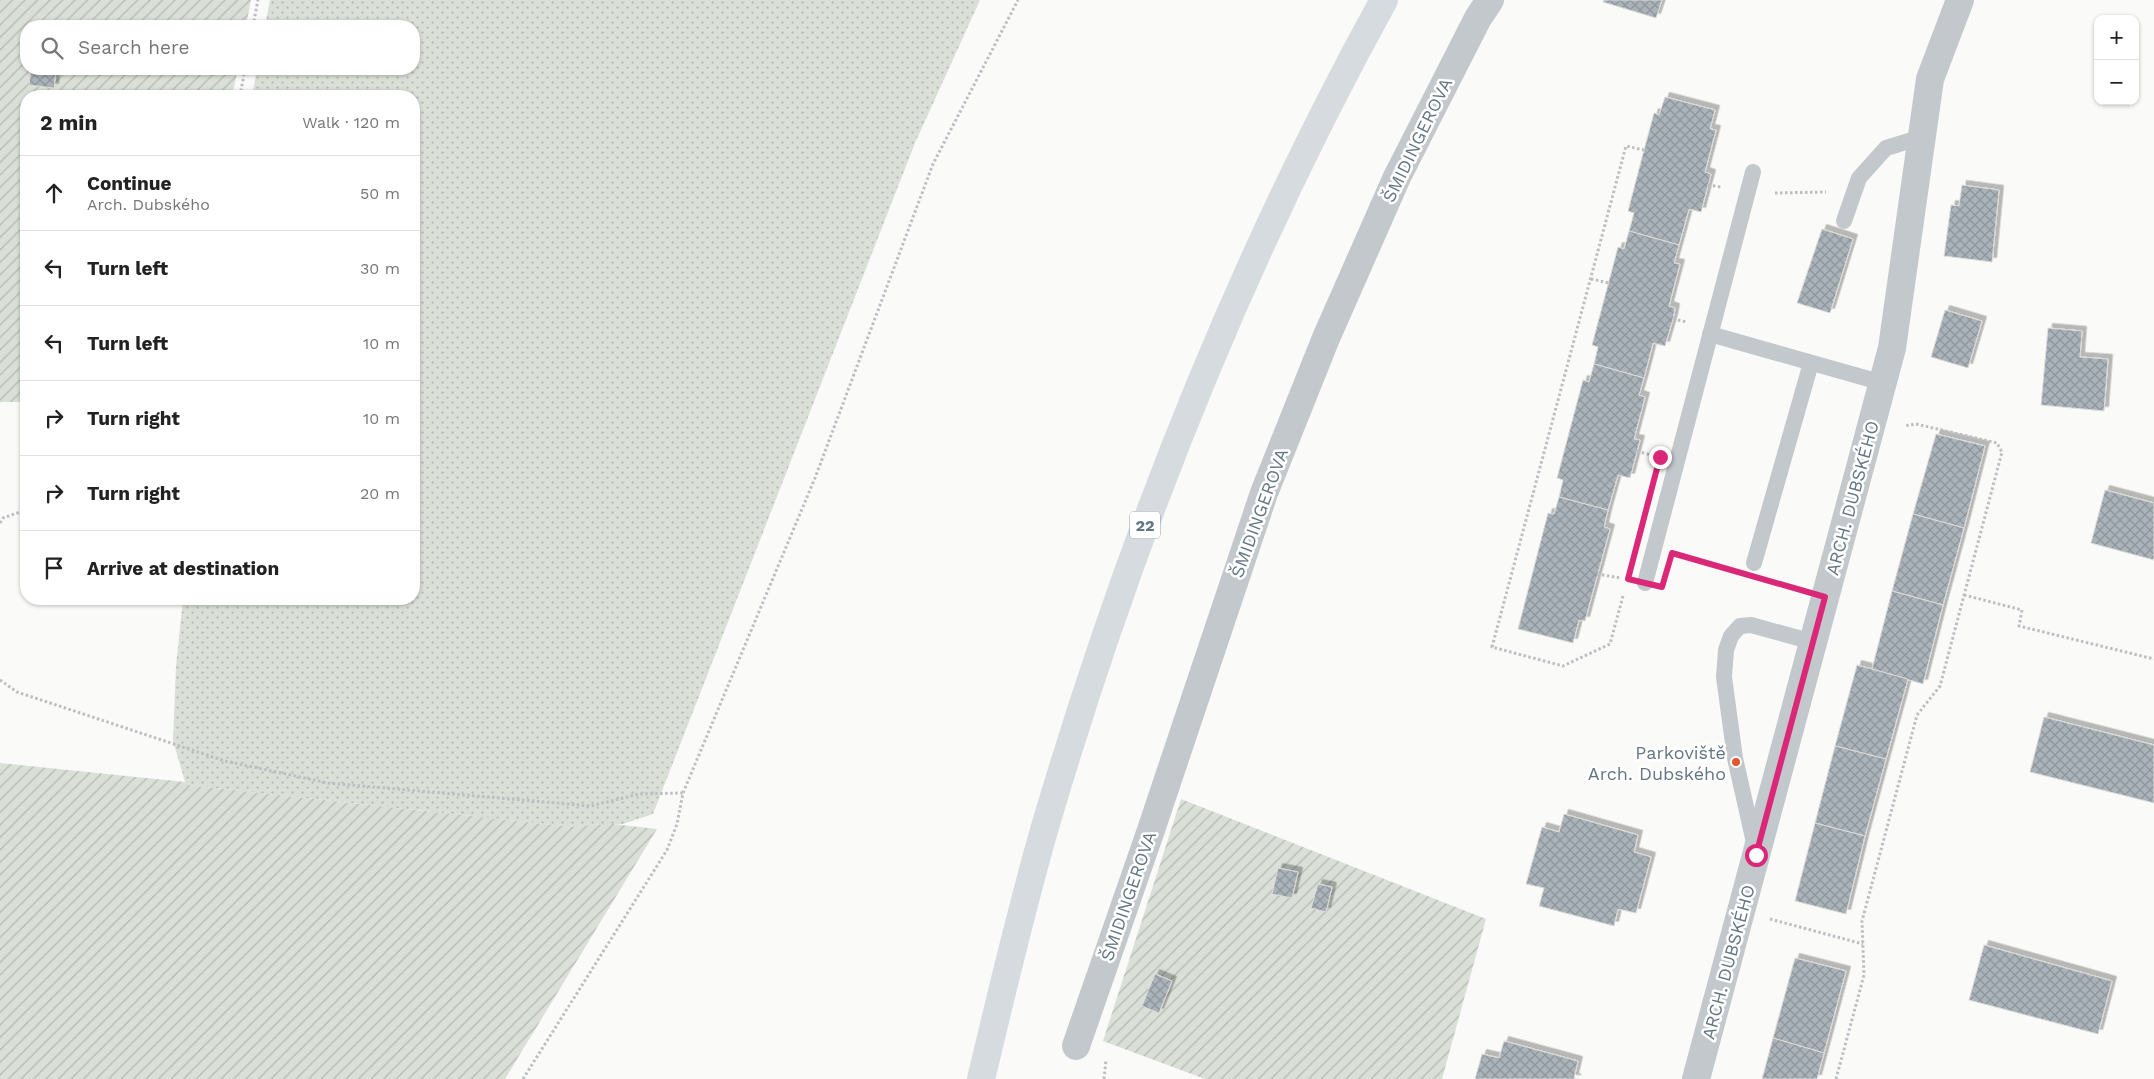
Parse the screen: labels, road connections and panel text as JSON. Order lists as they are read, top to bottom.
{
  "streets": {
    "main road": ["22"],
    "street": ["ŠMIDINGEROVA", "ARCH. DUBSKÉHO"]
  },
  "places": ["Parkoviště Arch. Dubského"],
  "page": {
    "map_buttons": ["+", "−"],
    "search": "Search here",
    "heading": ["2 min", "Walk · 120 m"],
    "list": [
      ["Continue", "Arch. Dubského", "50 m"],
      ["Turn left", "30 m"],
      ["Turn left", "10 m"],
      ["Turn right", "10 m"],
      ["Turn right", "20 m"],
      "Arrive at destination"
    ]
  }
}
